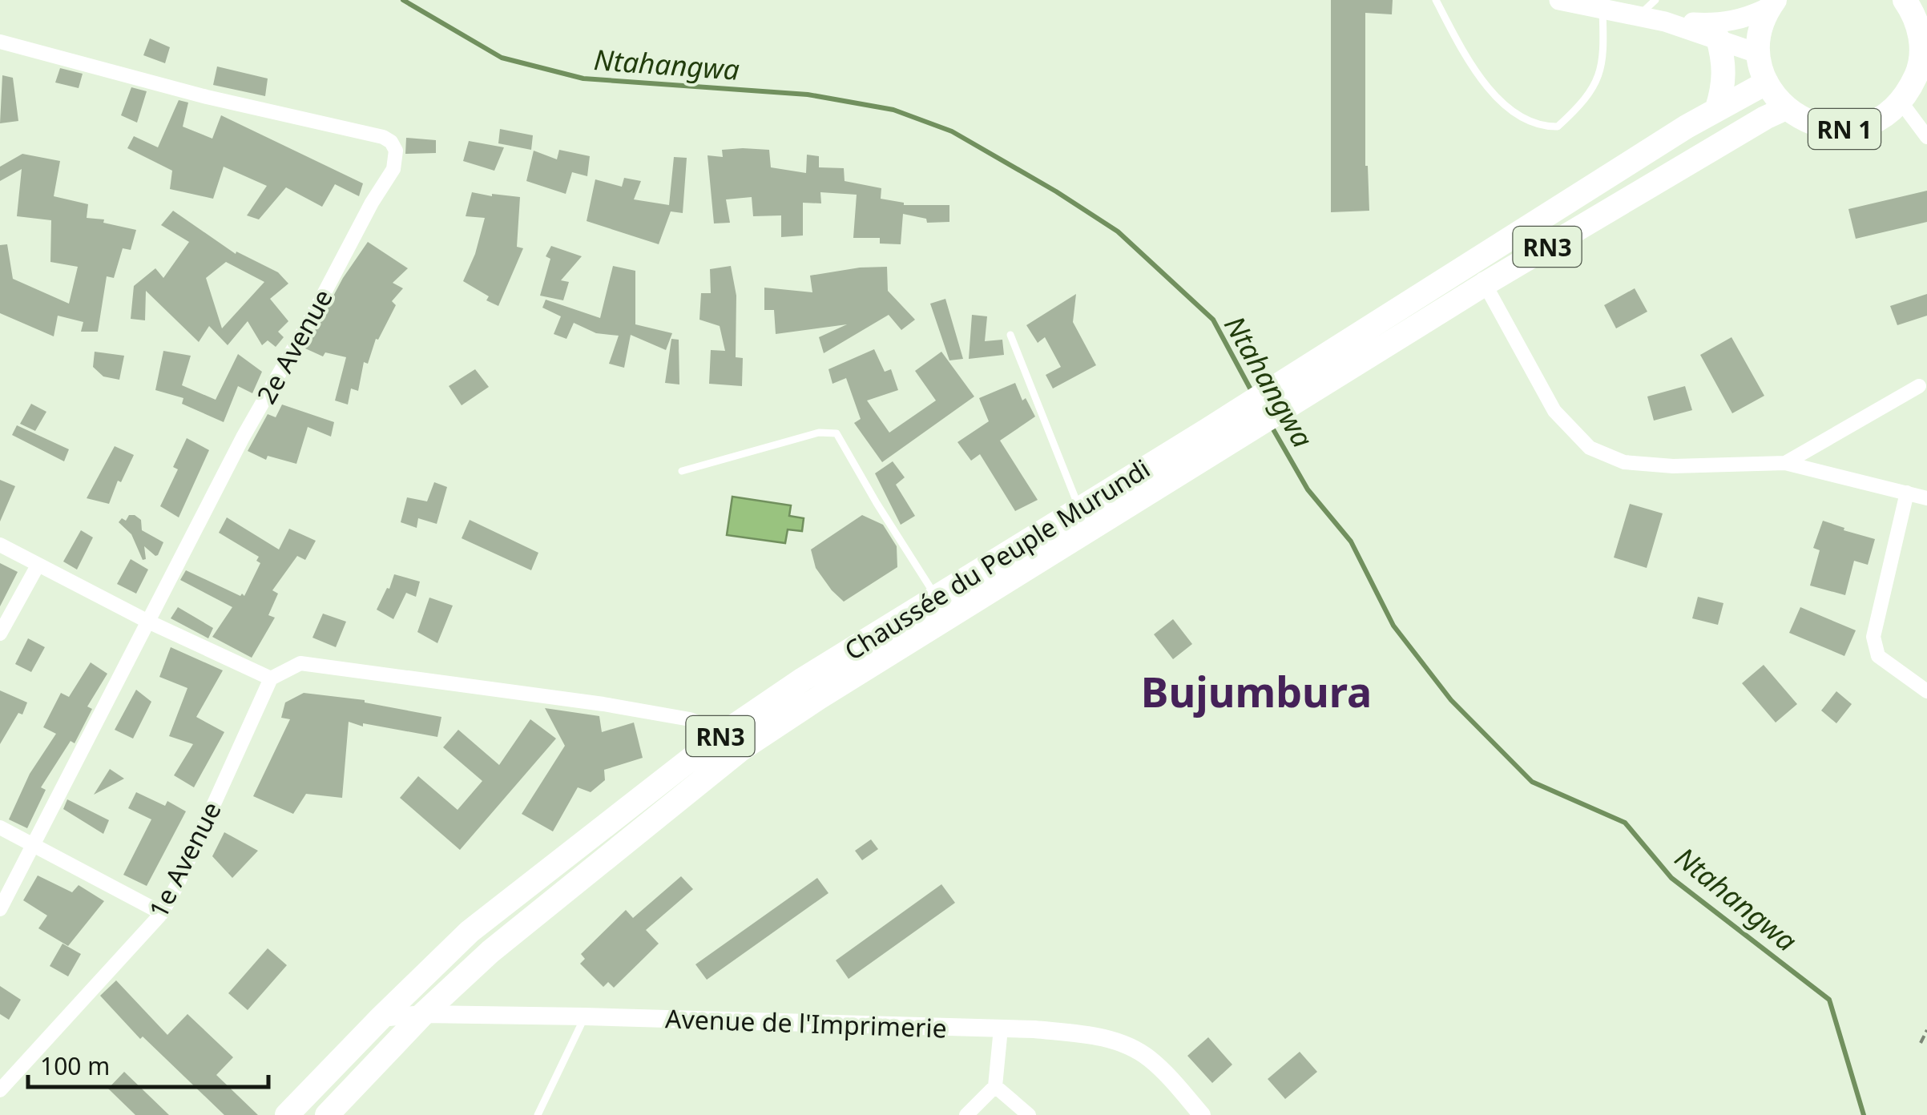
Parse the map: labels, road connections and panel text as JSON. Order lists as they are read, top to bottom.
{
  "streets": {
    "highway": ["RN 1", "RN3", "Chaussée du Peuple Murundi"],
    "street": ["2e Avenue", "1e Avenue", "Avenue de l'Imprimerie"]
  },
  "crossings": [
    ["RN 1", "Chaussée du Peuple Murundi"],
    ["Chaussée du Peuple Murundi", "Avenue de l'Imprimerie"]
  ],
  "districts": ["Bujumbura"],
  "water": ["Ntahangwa"],
  "scale_bar": "100 m"
}
